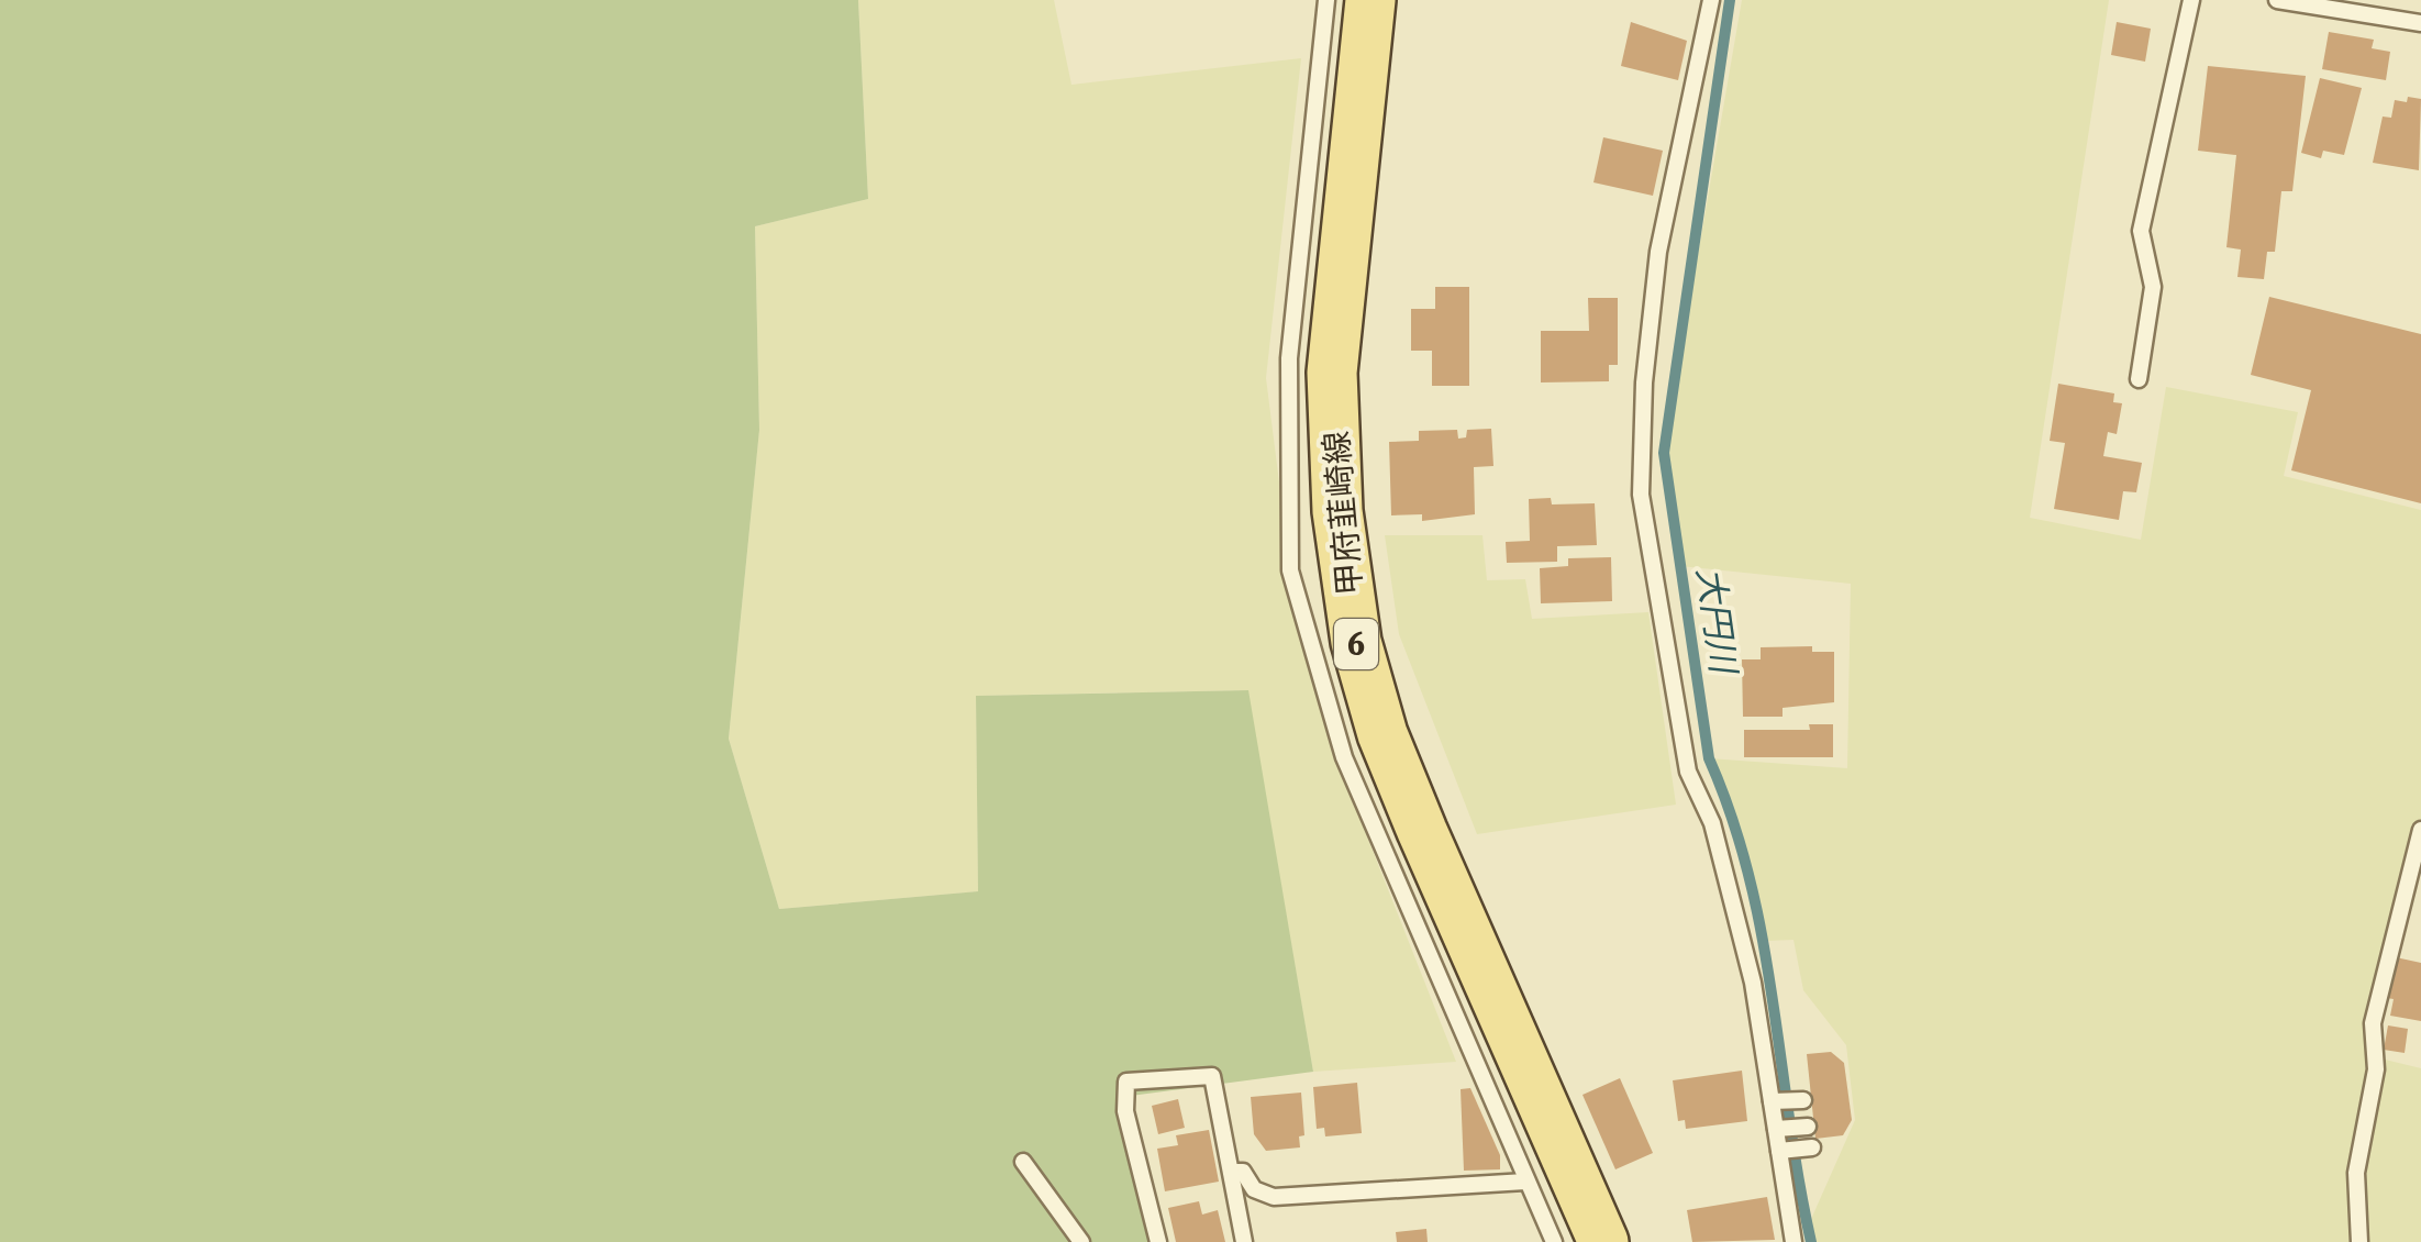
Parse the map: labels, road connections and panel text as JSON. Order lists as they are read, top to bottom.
{
  "streets": {
    "main road": ["甲府韮崎線", "6"]
  },
  "water": ["大円川"]
}
